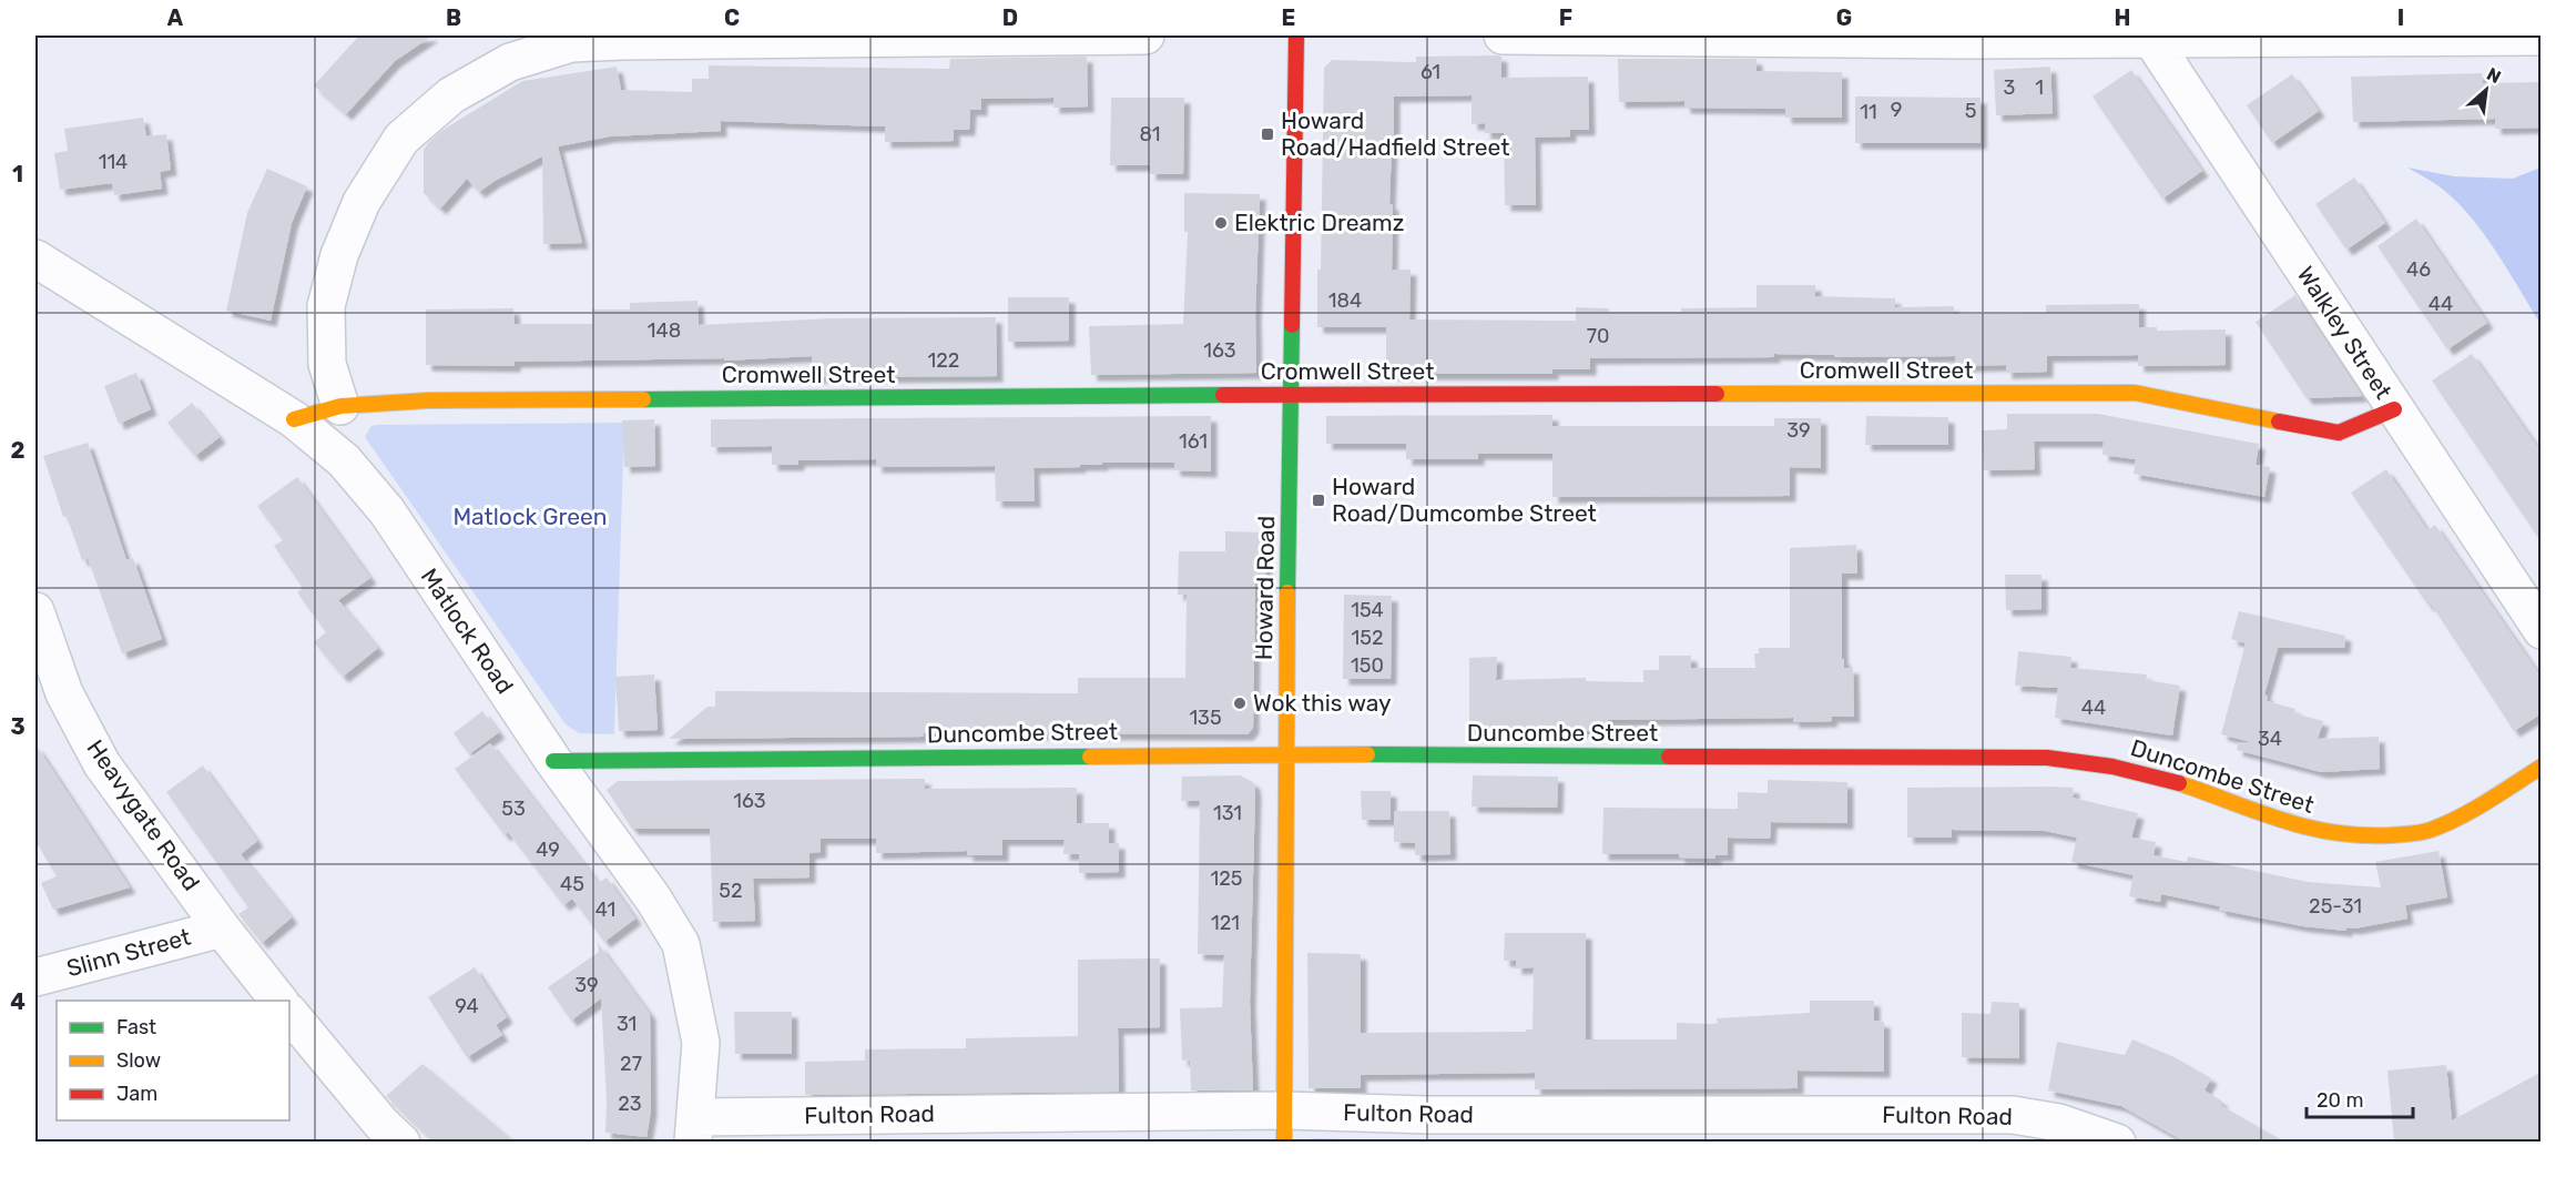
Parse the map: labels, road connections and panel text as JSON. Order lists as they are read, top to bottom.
{
  "streets": {
    "street": [
      "Walkley Street",
      "Cromwell Street",
      "Howard Road",
      "Matlock Road",
      "Duncombe Street",
      "Heavygate Road",
      "Slinn Street",
      "Fulton Road"
    ]
  },
  "crossings": [
    ["Walkley Street", "Cromwell Street"],
    ["Cromwell Street", "Howard Road"],
    ["Cromwell Street", "Matlock Road"],
    ["Howard Road", "Duncombe Street"],
    ["Howard Road", "Fulton Road"],
    ["Matlock Road", "Duncombe Street"],
    ["Matlock Road", "Fulton Road"],
    ["Heavygate Road", "Slinn Street"]
  ],
  "parks": ["Matlock Green"],
  "places": {
    "transit": ["Howard Road/Hadfield Street", "Howard Road/Dumcombe Street"],
    "other": ["Elektric Dreamz", "Wok this way"]
  },
  "house_numbers": [
    "61",
    "3",
    "1",
    "9",
    "5",
    "11",
    "81",
    "114",
    "46",
    "184",
    "44",
    "148",
    "70",
    "163",
    "122",
    "39",
    "161",
    "154",
    "152",
    "150",
    "44",
    "135",
    "34",
    "163",
    "53",
    "131",
    "49",
    "125",
    "45",
    "52",
    "25-31",
    "41",
    "121",
    "39",
    "94",
    "31",
    "27",
    "23"
  ],
  "legend": ["Fast", "Slow", "Jam"],
  "scale_bar": "20 m",
  "north": "top right",
  "grid": {
    "columns": [
      "A",
      "B",
      "C",
      "D",
      "E",
      "F",
      "G",
      "H",
      "I"
    ],
    "rows": [
      "1",
      "2",
      "3",
      "4"
    ]
  }
}
